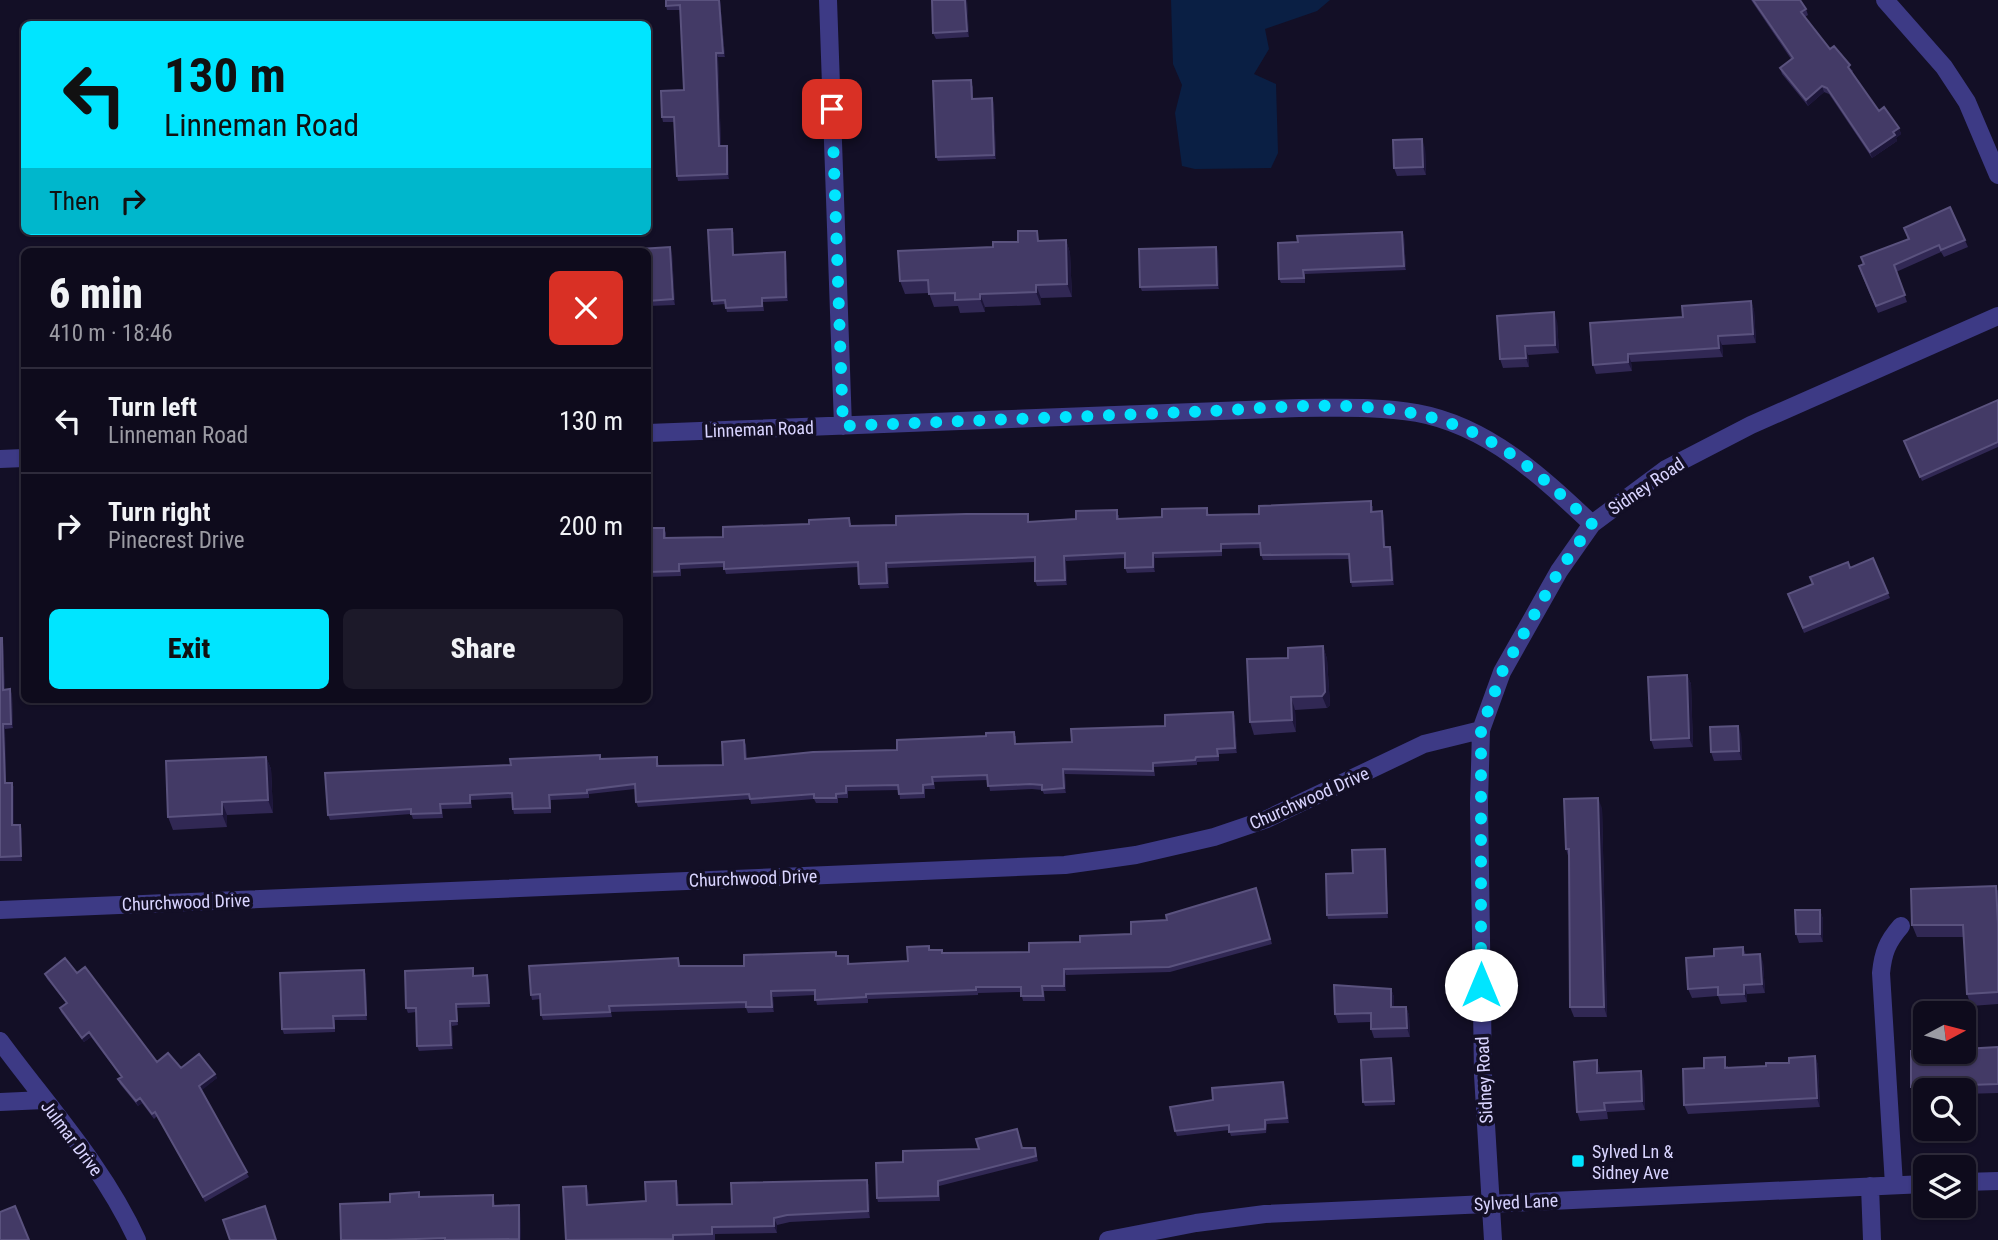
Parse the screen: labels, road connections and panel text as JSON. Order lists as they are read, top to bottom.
{
  "streets": {
    "street": [
      "Linneman Road",
      "Sidney Road",
      "Churchwood Drive",
      "Julmar Drive",
      "Sylved Lane"
    ]
  },
  "crossings": [
    ["Linneman Road", "Sidney Road"],
    ["Sidney Road", "Churchwood Drive"],
    ["Sidney Road", "Sylved Lane"]
  ],
  "places": {
    "transit": ["Sylved Ln & Sidney Ave"]
  },
  "north": "right",
  "page": {
    "turn": ["130 m", "Linneman Road"],
    "then": "Then",
    "heading": ["6 min", "410 m · 18:46"],
    "list": [
      {
        "name": "Turn left",
        "note": "Linneman Road",
        "value": "130 m"
      },
      {
        "name": "Turn right",
        "note": "Pinecrest Drive",
        "value": "200 m"
      }
    ],
    "buttons": ["Exit", "Share"]
  }
}
